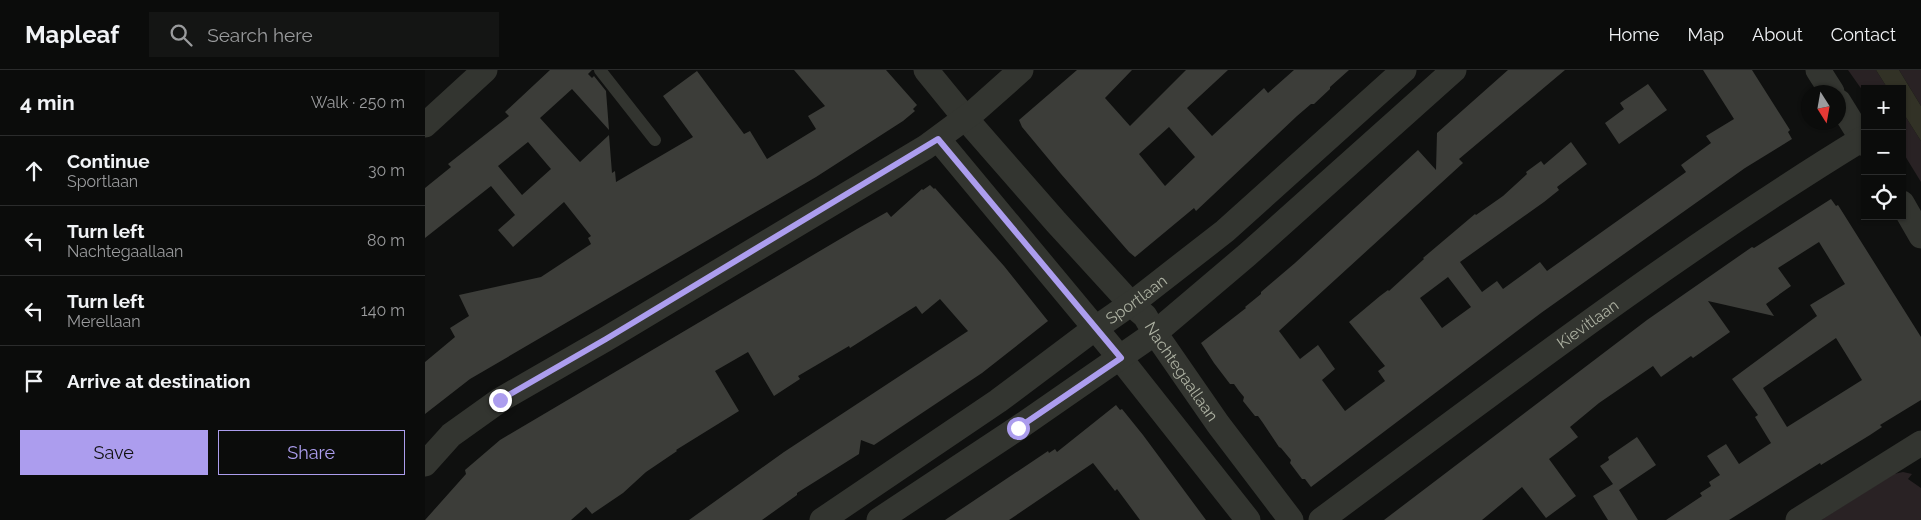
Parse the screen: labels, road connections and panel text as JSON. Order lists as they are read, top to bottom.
{
  "streets": {
    "street": ["Sportlaan", "Kievitlaan", "Nachtegaallaan"]
  },
  "crossings": [
    ["Sportlaan", "Nachtegaallaan"]
  ],
  "north": "bottom",
  "page": {
    "header": "Mapleaf",
    "search": "Search here",
    "nav": [
      "Home",
      "Map",
      "About",
      "Contact"
    ],
    "heading": ["4 min", "Walk · 250 m"],
    "map_buttons": ["+", "−"],
    "list": [
      ["Continue", "Sportlaan", "30 m"],
      ["Turn left", "Nachtegaallaan", "80 m"],
      ["Turn left", "Merellaan", "140 m"],
      "Arrive at destination"
    ],
    "buttons": ["Save", "Share"]
  }
}
